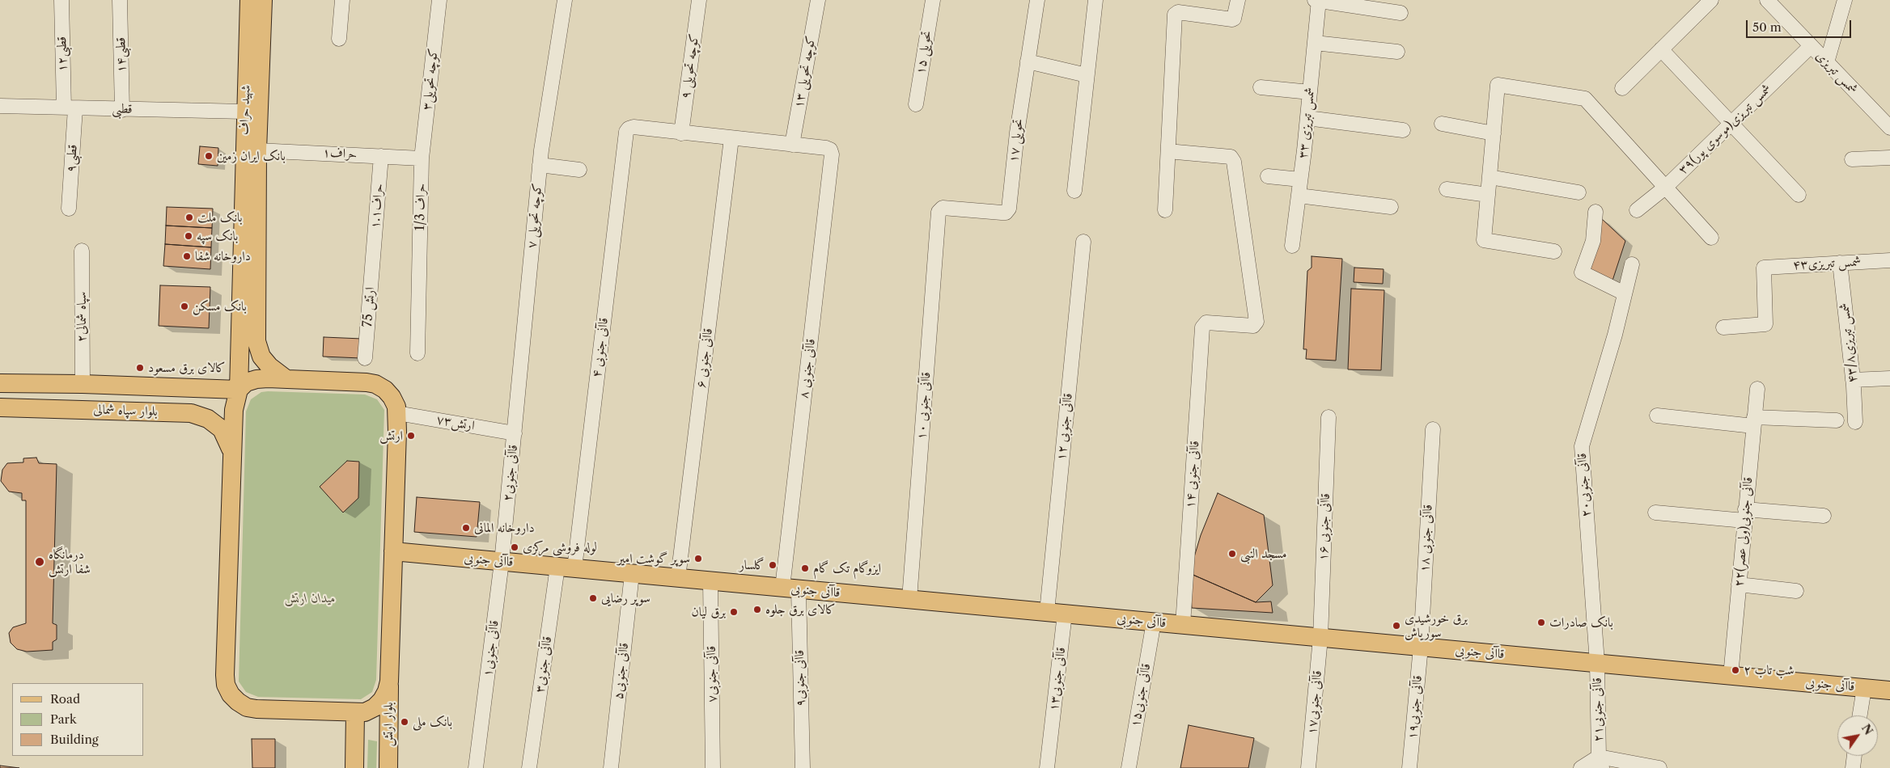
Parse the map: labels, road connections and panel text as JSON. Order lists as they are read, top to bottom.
{
  "streets": {
    "main road": [
      "شهید حراف",
      "بلوار سپاه شمالی",
      "قاآنی جنوبی",
      "بلوار ارتش"
    ],
    "street": [
      "تحویلی ۱۵",
      "قطبی۱۲",
      "قطبی۱۴",
      "کوچه تحویلی ۹",
      "کوچه تحویلی ۱۳",
      "شمس تبریزی",
      "کوچه تحویلی۳",
      "قطبی",
      "شمس تبریزی ۳۳",
      "شمس تبریزی(موسوی پور)۳۹",
      "تحویلی ۱۷",
      "حراف۱",
      "قطبی۹",
      "حراف۱.۱",
      "1/3 حراف",
      "کوچه تحویلی ۷",
      "شمس تبریزی۴۳",
      "75 ارتش",
      "سپاه شمالی۲",
      "شمس تبریزی۴۳/۸",
      "قاآنی جنوبی ۴",
      "قاآنی جنوبی ۶",
      "قاآنی جنوبی ۸",
      "قاآنی جنوبی ۱۰",
      "ارتش۷۳",
      "قاآنی جنوبی ۱۲",
      "۲قاآنی جنوبی",
      "قاآنی جنوبی ۱۴",
      "۲۰قاآنی جنوبی",
      "قاآنی جنوبی ۱۶",
      "۲۲قاآنی جنوبی(ولی عصر)",
      "قاآنی جنوبی ۱۸",
      "قاآنی جنوبی۱",
      "قاآنی جنوبی۳",
      "قاآنی جنوبی۵",
      "قاآنی جنوبی۷",
      "قاآنی جنوبی۹",
      "قاآنی جنوبی۱۳",
      "قاآنی جنوبی۱۵",
      "قاآنی جنوبی۱۷",
      "قاآنی جنوبی۱۹",
      "قاآنی جنوبی۲۱"
    ]
  },
  "crossings": [
    ["قطبی۱۲", "قطبی"],
    ["قطبی۱۲", "قطبی۹"],
    ["قطبی۱۴", "قطبی"],
    ["کوچه تحویلی ۹", "قاآنی جنوبی ۴"],
    ["کوچه تحویلی ۱۳", "قاآنی جنوبی ۸"],
    ["شمس تبریزی", "شمس تبریزی(موسوی پور)۳۹"],
    ["کوچه تحویلی۳", "حراف۱"],
    ["کوچه تحویلی۳", "1/3 حراف"],
    ["قطبی", "شهید حراف"],
    ["قطبی", "قطبی۹"],
    ["شهید حراف", "بلوار سپاه شمالی"],
    ["تحویلی ۱۷", "قاآنی جنوبی ۱۰"],
    ["حراف۱", "حراف۱.۱"],
    ["حراف۱", "1/3 حراف"],
    ["حراف۱.۱", "75 ارتش"],
    ["کوچه تحویلی ۷", "ارتش۷۳"],
    ["کوچه تحویلی ۷", "۲قاآنی جنوبی"],
    ["شمس تبریزی۴۳", "شمس تبریزی۴۳/۸"],
    ["سپاه شمالی۲", "بلوار سپاه شمالی"],
    ["قاآنی جنوبی ۴", "قاآنی جنوبی"],
    ["قاآنی جنوبی ۴", "قاآنی جنوبی۳"],
    ["قاآنی جنوبی ۶", "قاآنی جنوبی"],
    ["قاآنی جنوبی ۸", "قاآنی جنوبی"],
    ["قاآنی جنوبی ۸", "قاآنی جنوبی۹"],
    ["قاآنی جنوبی ۱۰", "قاآنی جنوبی"],
    ["ارتش۷۳", "۲قاآنی جنوبی"],
    ["قاآنی جنوبی ۱۲", "قاآنی جنوبی"],
    ["۲قاآنی جنوبی", "قاآنی جنوبی"],
    ["۲قاآنی جنوبی", "قاآنی جنوبی۱"],
    ["قاآنی جنوبی ۱۴", "قاآنی جنوبی"],
    ["۲۰قاآنی جنوبی", "قاآنی جنوبی"],
    ["۲۰قاآنی جنوبی", "قاآنی جنوبی۲۱"],
    ["قاآنی جنوبی ۱۶", "قاآنی جنوبی"],
    ["قاآنی جنوبی ۱۶", "قاآنی جنوبی۱۷"],
    ["۲۲قاآنی جنوبی(ولی عصر)", "قاآنی جنوبی"],
    ["قاآنی جنوبی ۱۸", "قاآنی جنوبی"],
    ["قاآنی جنوبی ۱۸", "قاآنی جنوبی۱۹"],
    ["قاآنی جنوبی", "قاآنی جنوبی۱"],
    ["قاآنی جنوبی", "قاآنی جنوبی۳"],
    ["قاآنی جنوبی", "قاآنی جنوبی۵"],
    ["قاآنی جنوبی", "قاآنی جنوبی۷"],
    ["قاآنی جنوبی", "قاآنی جنوبی۹"],
    ["قاآنی جنوبی", "قاآنی جنوبی۱۳"],
    ["قاآنی جنوبی", "قاآنی جنوبی۱۵"],
    ["قاآنی جنوبی", "قاآنی جنوبی۱۷"],
    ["قاآنی جنوبی", "قاآنی جنوبی۱۹"],
    ["قاآنی جنوبی", "قاآنی جنوبی۲۱"]
  ],
  "parks": ["میدان ارتش"],
  "places": [
    "بانک ایران زمین",
    "بانک ملت",
    "بانک سپه",
    "داروخانه شفا",
    "بانک مسکن",
    "کالای برق مسعود",
    "ارتش",
    "داروخانه المانی",
    "لوله فروشی مرکزی",
    "مسجد النبی",
    "سوپر گوشت امیر",
    "درمانگاه شفا ارتش",
    "گلسار",
    "ایزوگام تک گام",
    "سوپر رضایی",
    "کالای برق جلوه",
    "برق لیان",
    "بانک صادرات",
    "برق خورشیدی سوریاش",
    "شب تاب ۲",
    "بانک ملی"
  ],
  "legend": ["Road", "Park", "Building"],
  "scale_bar": "50 m",
  "north": "top right"
}
